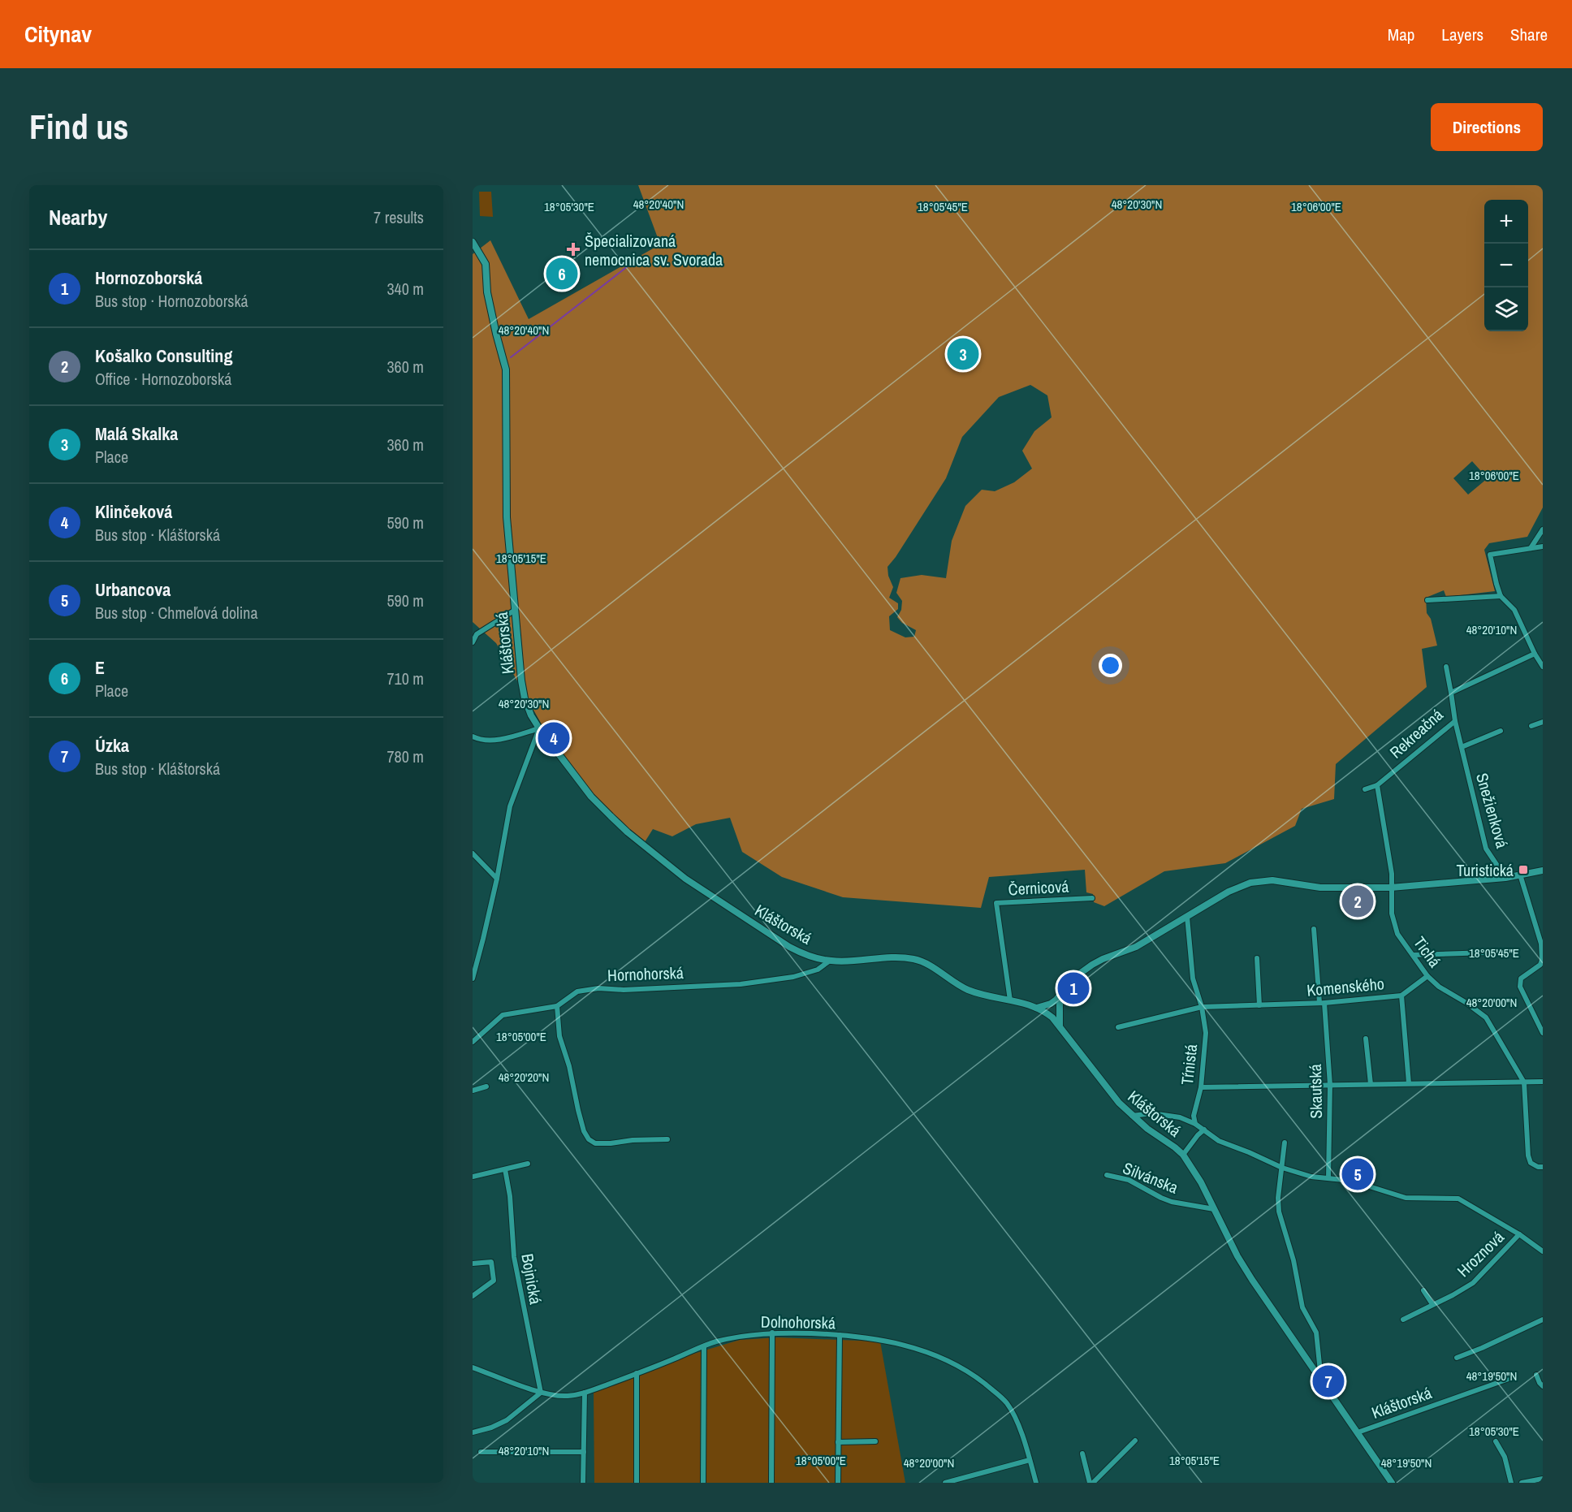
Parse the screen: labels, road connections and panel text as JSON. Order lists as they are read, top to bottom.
{
  "streets": {
    "street": [
      "Kláštorská",
      "Rekreačná",
      "Snežienková",
      "Černicová",
      "Tichá",
      "Hornohorská",
      "Komenského",
      "Tŕnistá",
      "Skautská",
      "Silvánska",
      "Hroznová",
      "Bojnická",
      "Dolnohorská"
    ]
  },
  "crossings": [
    ["Kláštorská", "Černicová"],
    ["Kláštorská", "Hornohorská"],
    ["Kláštorská", "Silvánska"],
    ["Rekreačná", "Snežienková"],
    ["Tichá", "Komenského"],
    ["Komenského", "Tŕnistá"],
    ["Komenského", "Skautská"],
    ["Bojnická", "Dolnohorská"]
  ],
  "places": {
    "health": ["Špecializovaná nemocnica sv. Svorada"],
    "transit": ["Turistická"]
  },
  "page": {
    "header": "Citynav",
    "nav": ["Map", "Layers", "Share"],
    "buttons": "Directions",
    "title": "Find us",
    "heading": ["Nearby", "7 results"],
    "map_buttons": ["+", "−"],
    "list": [
      {
        "mark": "1",
        "name": "Hornozoborská",
        "note": "Bus stop · Hornozoborská",
        "value": "340 m"
      },
      {
        "mark": "2",
        "name": "Košalko Consulting",
        "note": "Office · Hornozoborská",
        "value": "360 m"
      },
      {
        "mark": "3",
        "name": "Malá Skalka",
        "note": "Place",
        "value": "360 m"
      },
      {
        "mark": "4",
        "name": "Klinčeková",
        "note": "Bus stop · Kláštorská",
        "value": "590 m"
      },
      {
        "mark": "5",
        "name": "Urbancova",
        "note": "Bus stop · Chmeľová dolina",
        "value": "590 m"
      },
      {
        "mark": "6",
        "name": "E",
        "note": "Place",
        "value": "710 m"
      },
      {
        "mark": "7",
        "name": "Úzka",
        "note": "Bus stop · Kláštorská",
        "value": "780 m"
      }
    ],
    "pins": [
      "6",
      "3",
      "4",
      "2",
      "1",
      "5",
      "7"
    ]
  },
  "coordinates": [
    "48°20'30\"N",
    "48°20'40\"N",
    "18°05'30\"E",
    "18°05'45\"E",
    "18°06'00\"E",
    "18°05'15\"E",
    "48°20'10\"N",
    "48°20'00\"N",
    "18°05'00\"E",
    "48°20'20\"N",
    "48°19'50\"N"
  ]
}
